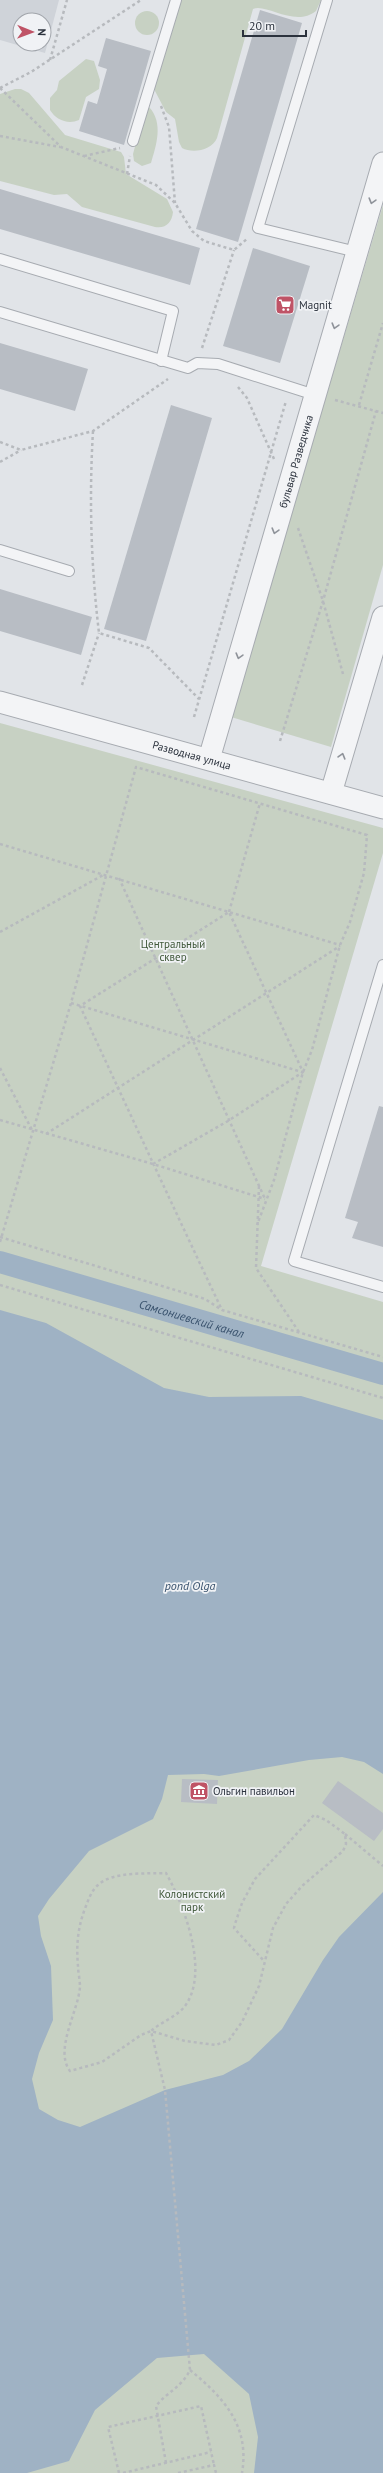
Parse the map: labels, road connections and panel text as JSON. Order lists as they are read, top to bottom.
{
  "streets": {
    "street": ["бульвар Разведчика", "Разводная улица"]
  },
  "crossings": [
    ["бульвар Разведчика", "Разводная улица"]
  ],
  "water": ["Самсониевский канал", "pond Olga"],
  "parks": ["Центральный сквер", "Колонистский парк"],
  "places": {
    "supermarket": ["Magnit"],
    "museum": ["Ольгин павильон"]
  },
  "scale_bar": "20 m",
  "north": "right"
}
